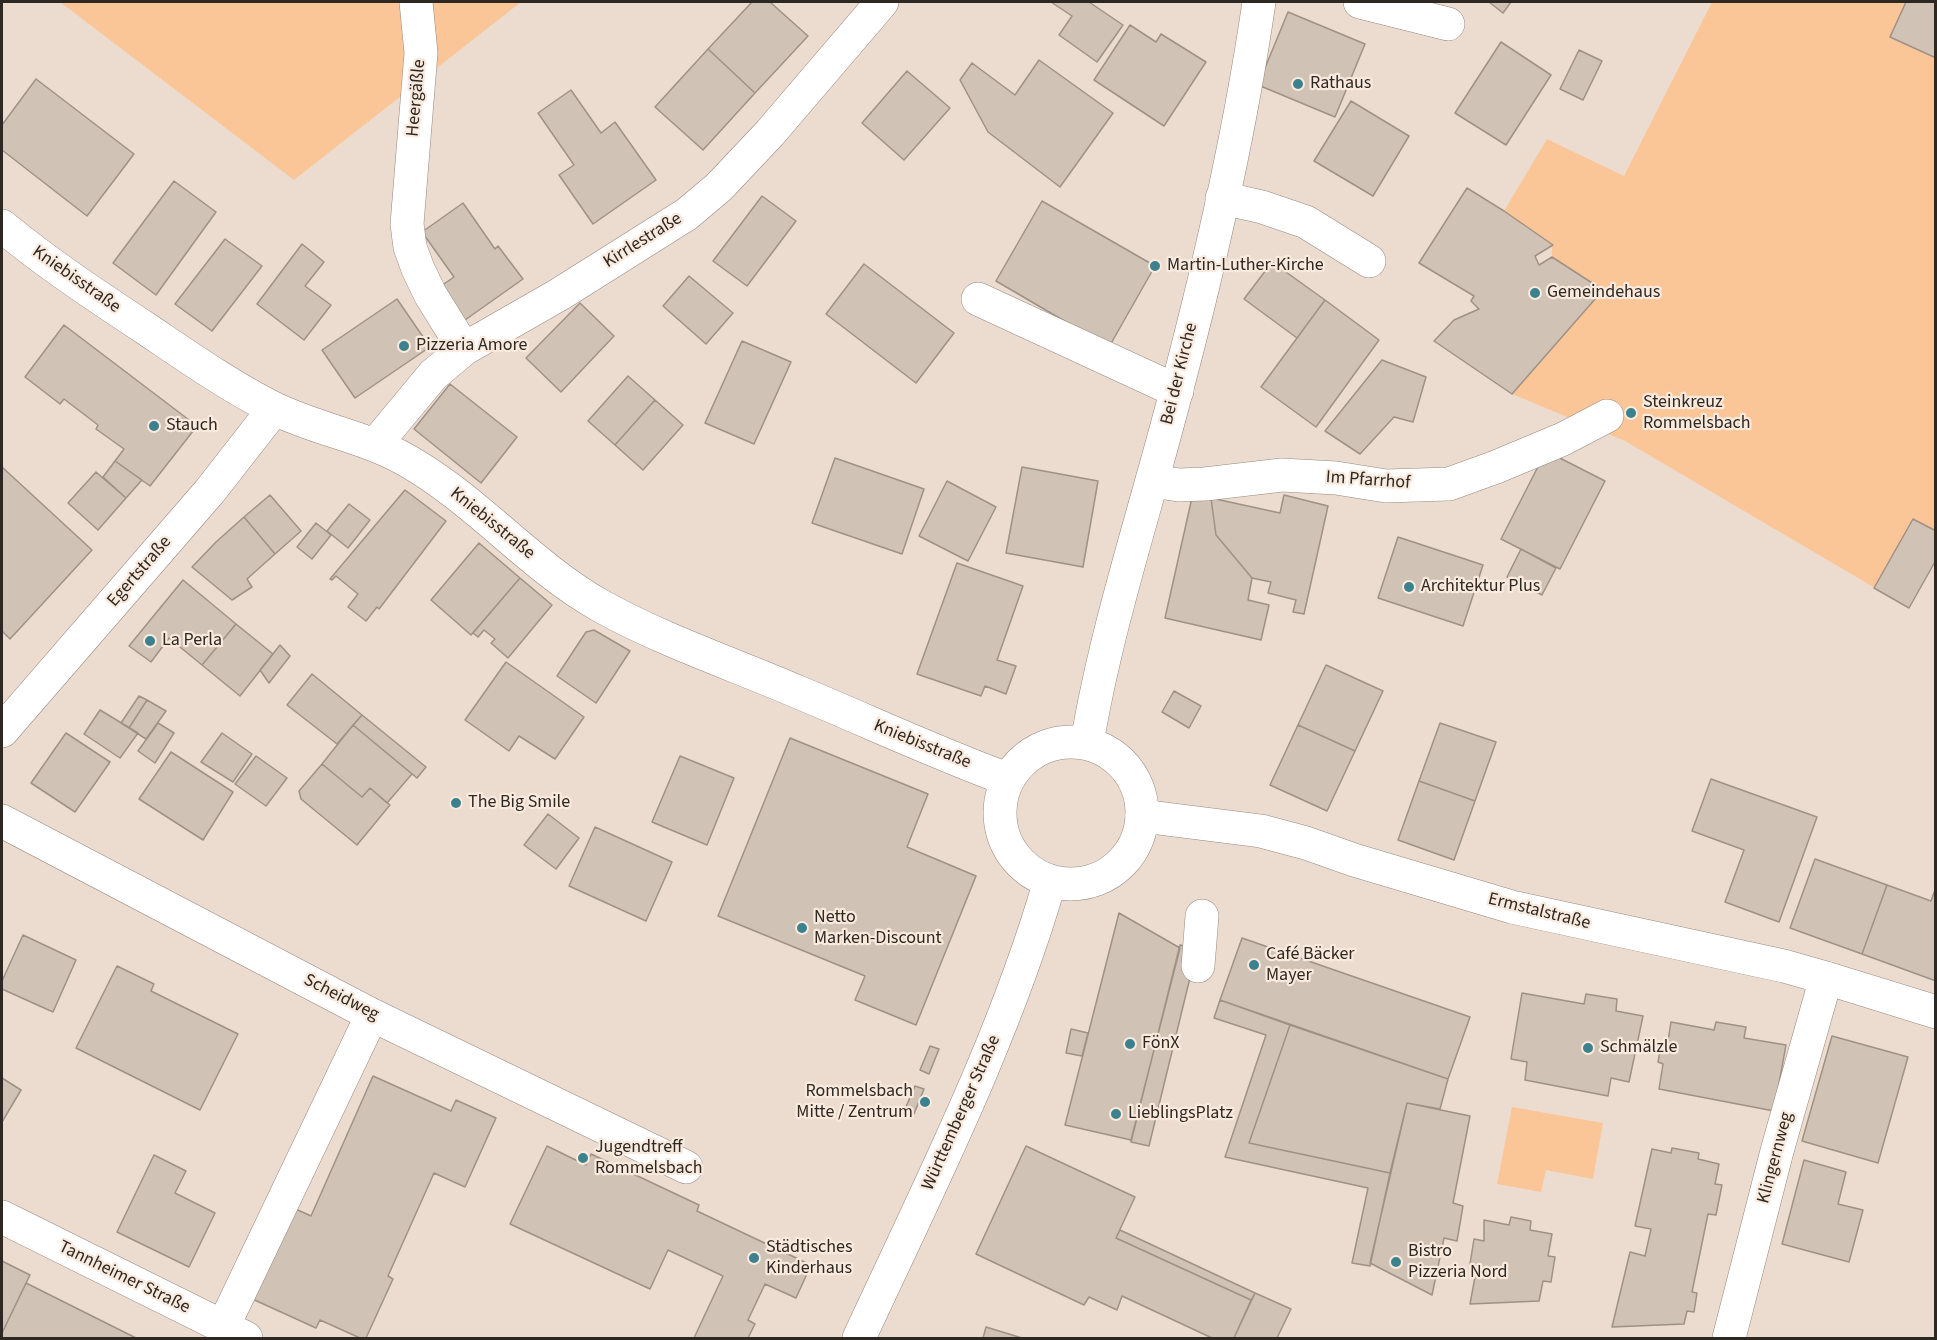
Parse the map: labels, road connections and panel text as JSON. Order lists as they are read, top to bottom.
{
  "streets": {
    "street": [
      "Heergäßle",
      "Kirrlestraße",
      "Kniebisstraße",
      "Bei der Kirche",
      "Im Pfarrhof",
      "Egertstraße",
      "Ermstalstraße",
      "Scheidweg",
      "Württemberger Straße",
      "Klingernweg",
      "Tannheimer Straße"
    ]
  },
  "crossings": [
    ["Heergäßle", "Kirrlestraße"],
    ["Kirrlestraße", "Kniebisstraße"],
    ["Kniebisstraße", "Bei der Kirche"],
    ["Kniebisstraße", "Egertstraße"],
    ["Kniebisstraße", "Ermstalstraße"],
    ["Kniebisstraße", "Württemberger Straße"],
    ["Bei der Kirche", "Im Pfarrhof"],
    ["Bei der Kirche", "Ermstalstraße"],
    ["Bei der Kirche", "Württemberger Straße"],
    ["Ermstalstraße", "Württemberger Straße"],
    ["Ermstalstraße", "Klingernweg"]
  ],
  "places": [
    "Rathaus",
    "Martin-Luther-Kirche",
    "Gemeindehaus",
    "Pizzeria Amore",
    "Steinkreuz Rommelsbach",
    "Stauch",
    "Architektur Plus",
    "La Perla",
    "The Big Smile",
    "Netto Marken-Discount",
    "Café Bäcker Mayer",
    "FönX",
    "Schmälzle",
    "Rommelsbach Mitte / Zentrum",
    "LieblingsPlatz",
    "Jugendtreff Rommelsbach",
    "Städtisches Kinderhaus",
    "Bistro Pizzeria Nord"
  ]
}
